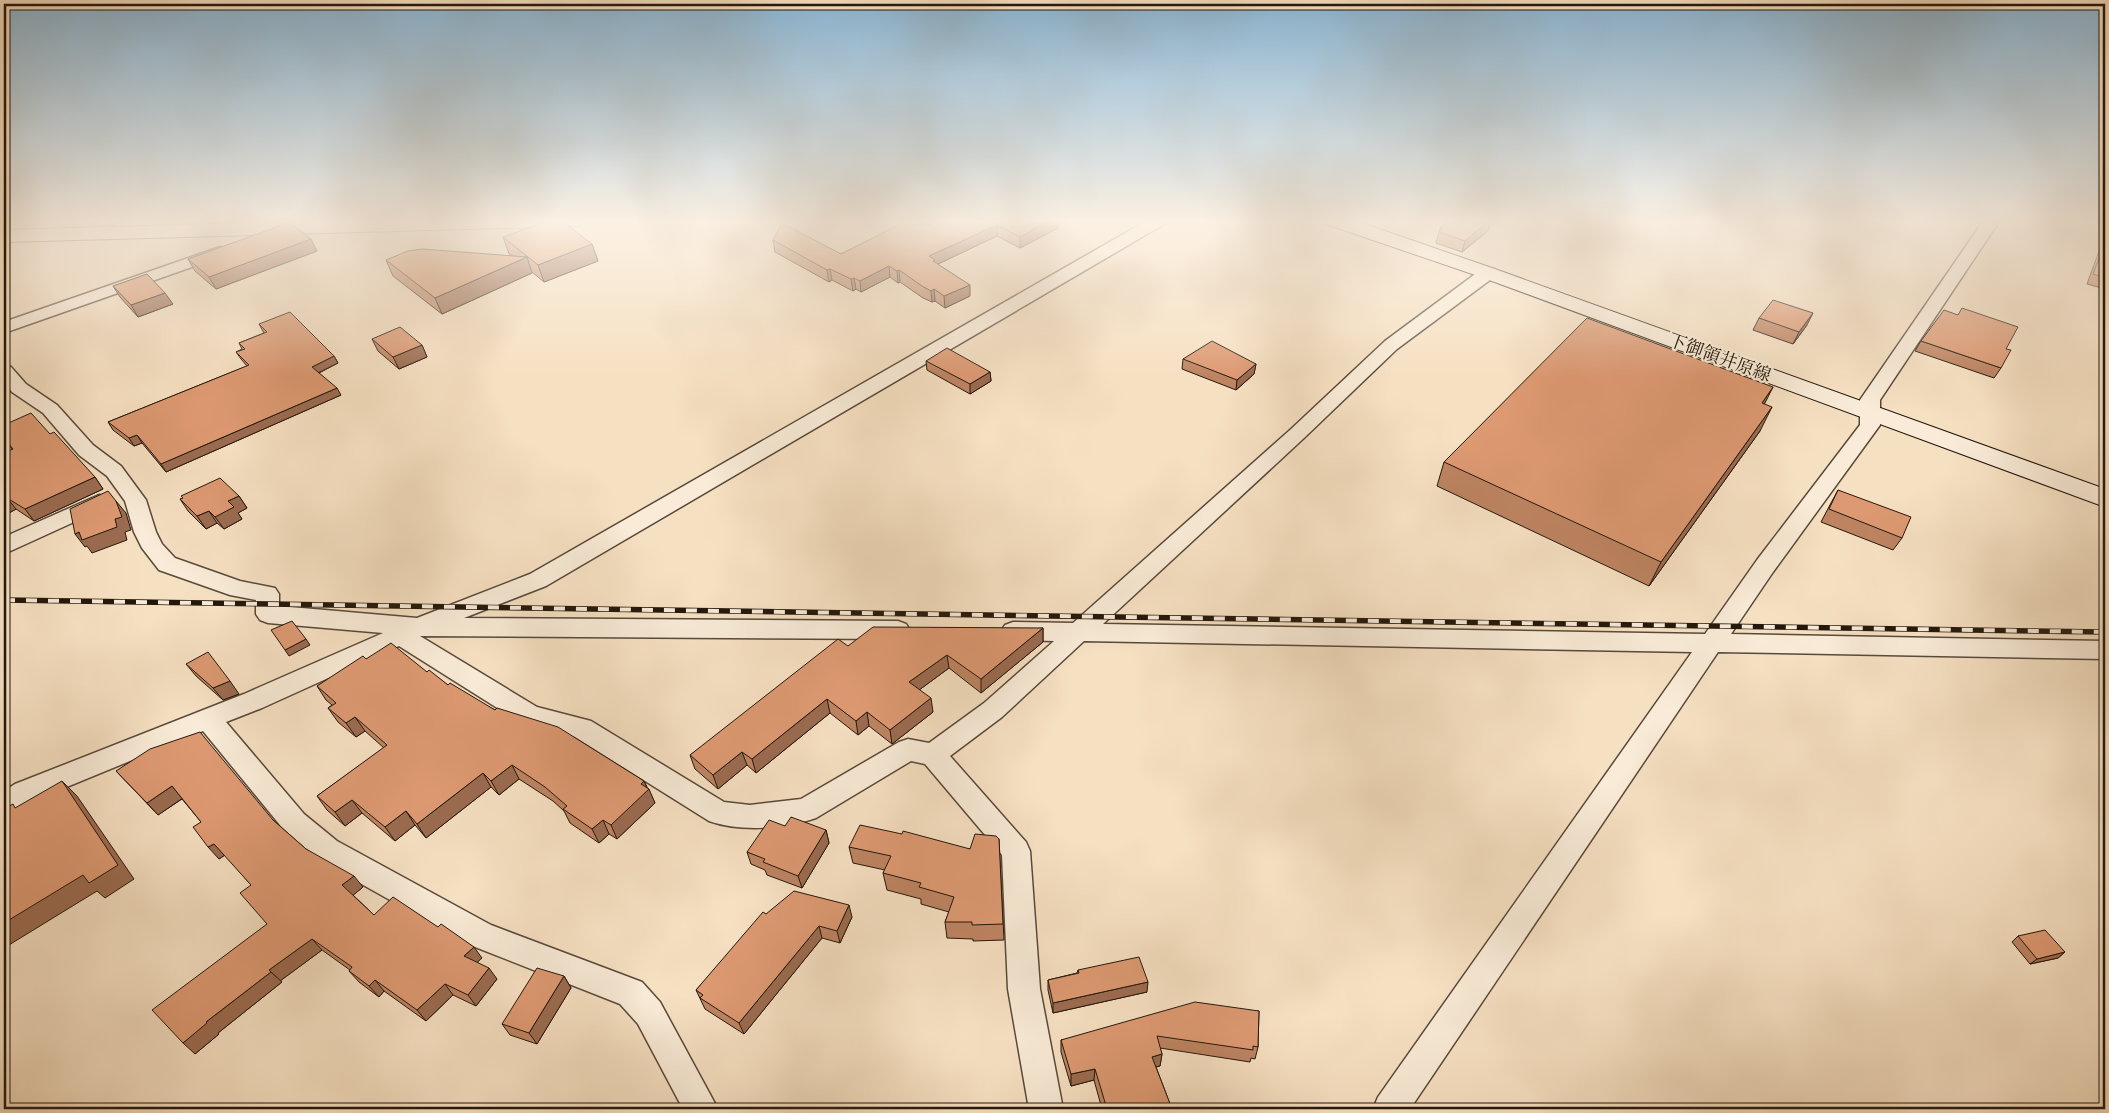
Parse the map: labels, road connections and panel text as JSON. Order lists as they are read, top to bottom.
{
  "streets": {
    "main road": ["下御領井原線"]
  }
}
